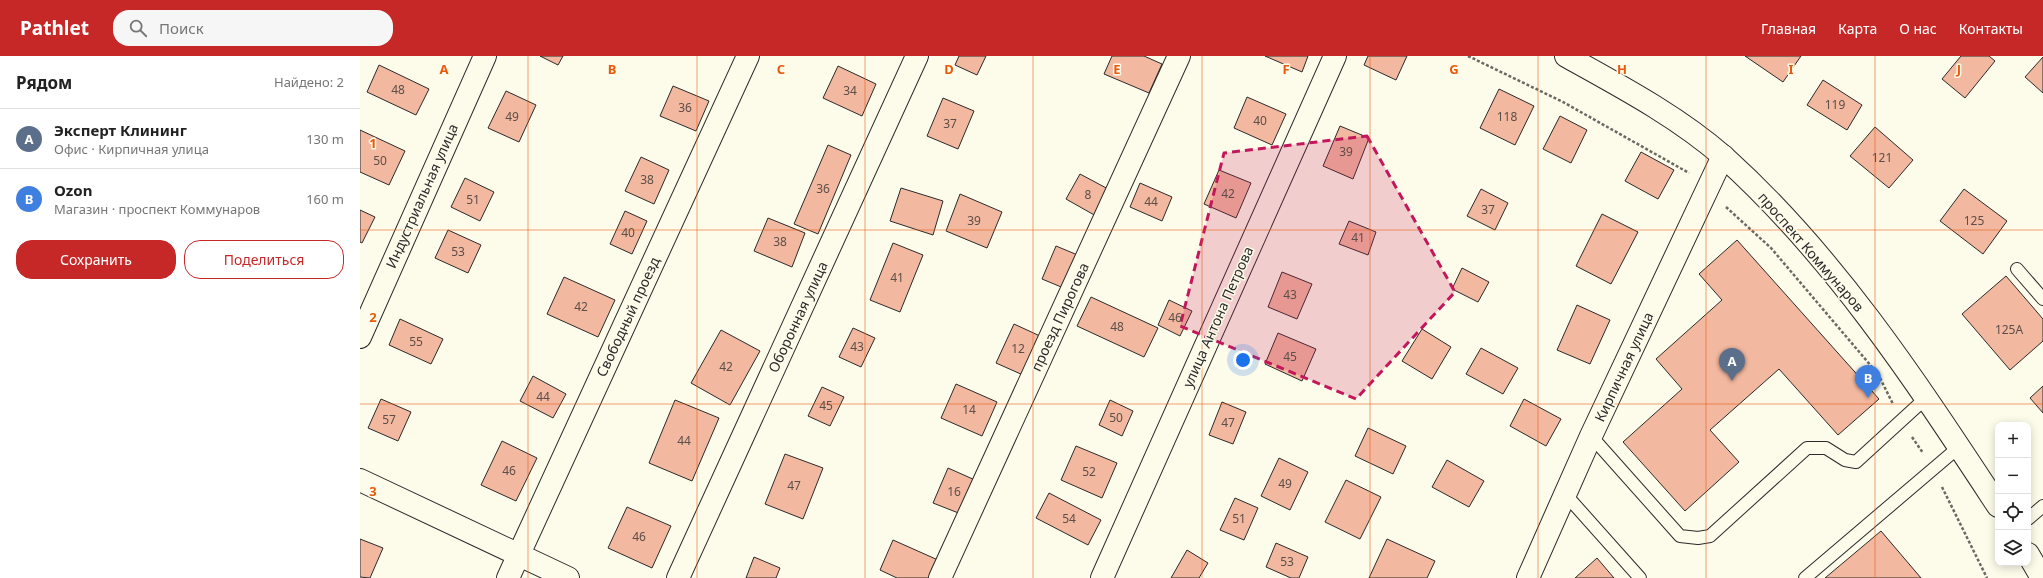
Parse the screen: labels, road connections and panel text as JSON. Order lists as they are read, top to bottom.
{
  "streets": {
    "street": [
      "Индустриальная улица",
      "проспект Коммунаров",
      "Свободный проезд",
      "Оборонная улица",
      "проезд Пирогова",
      "улица Антона Петрова",
      "Кирпичная улица"
    ]
  },
  "crossings": [
    ["проспект Коммунаров", "Кирпичная улица"]
  ],
  "house_numbers": [
    "48",
    "34",
    "119",
    "36",
    "49",
    "118",
    "40",
    "37",
    "39",
    "121",
    "50",
    "38",
    "36",
    "42",
    "8",
    "51",
    "44",
    "37",
    "39",
    "125",
    "40",
    "41",
    "38",
    "53",
    "41",
    "43",
    "42",
    "46",
    "48",
    "125А",
    "55",
    "43",
    "12",
    "45",
    "42",
    "44",
    "45",
    "14",
    "50",
    "57",
    "47",
    "44",
    "46",
    "52",
    "49",
    "47",
    "16",
    "54",
    "51",
    "46",
    "53"
  ],
  "page": {
    "header": "Pathlet",
    "search": "Поиск",
    "nav": [
      "Главная",
      "Карта",
      "О нас",
      "Контакты"
    ],
    "heading": ["Рядом", "Найдено: 2"],
    "list": [
      {
        "mark": "A",
        "name": "Эксперт Клининг",
        "note": "Офис · Кирпичная улица",
        "value": "130 m"
      },
      {
        "mark": "B",
        "name": "Ozon",
        "note": "Магазин · проспект Коммунаров",
        "value": "160 m"
      }
    ],
    "buttons": ["Сохранить", "Поделиться"],
    "pins": ["A", "B"],
    "map_buttons": ["+", "−"]
  },
  "grid": {
    "columns": [
      "A",
      "B",
      "C",
      "D",
      "E",
      "F",
      "G",
      "H",
      "I",
      "J"
    ],
    "rows": ["1", "2", "3"]
  }
}
